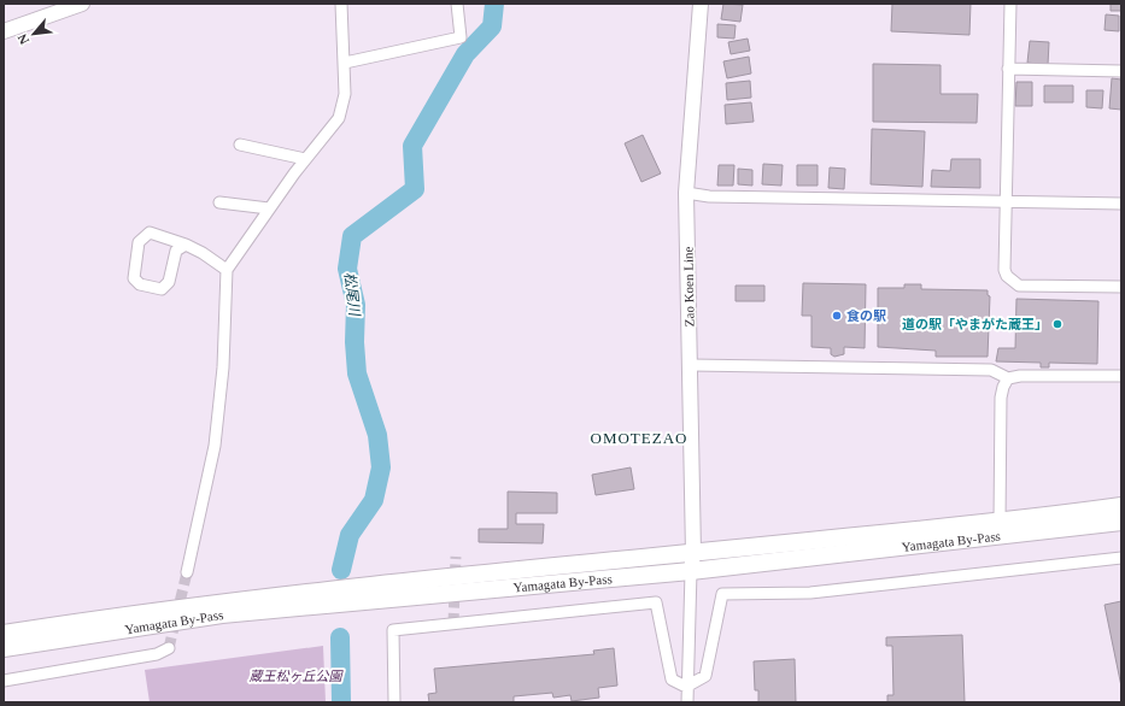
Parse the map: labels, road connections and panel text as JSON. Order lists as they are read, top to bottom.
{
  "streets": {
    "highway": ["Yamagata By-Pass"],
    "main road": ["Zao Koen Line"]
  },
  "crossings": [
    ["Zao Koen Line", "Yamagata By-Pass"]
  ],
  "districts": ["OMOTEZAO"],
  "water": ["松尾川"],
  "parks": ["蔵王松ヶ丘公園"],
  "places": ["食の駅", "道の駅「やまがた蔵王」"],
  "north": "bottom left"
}
